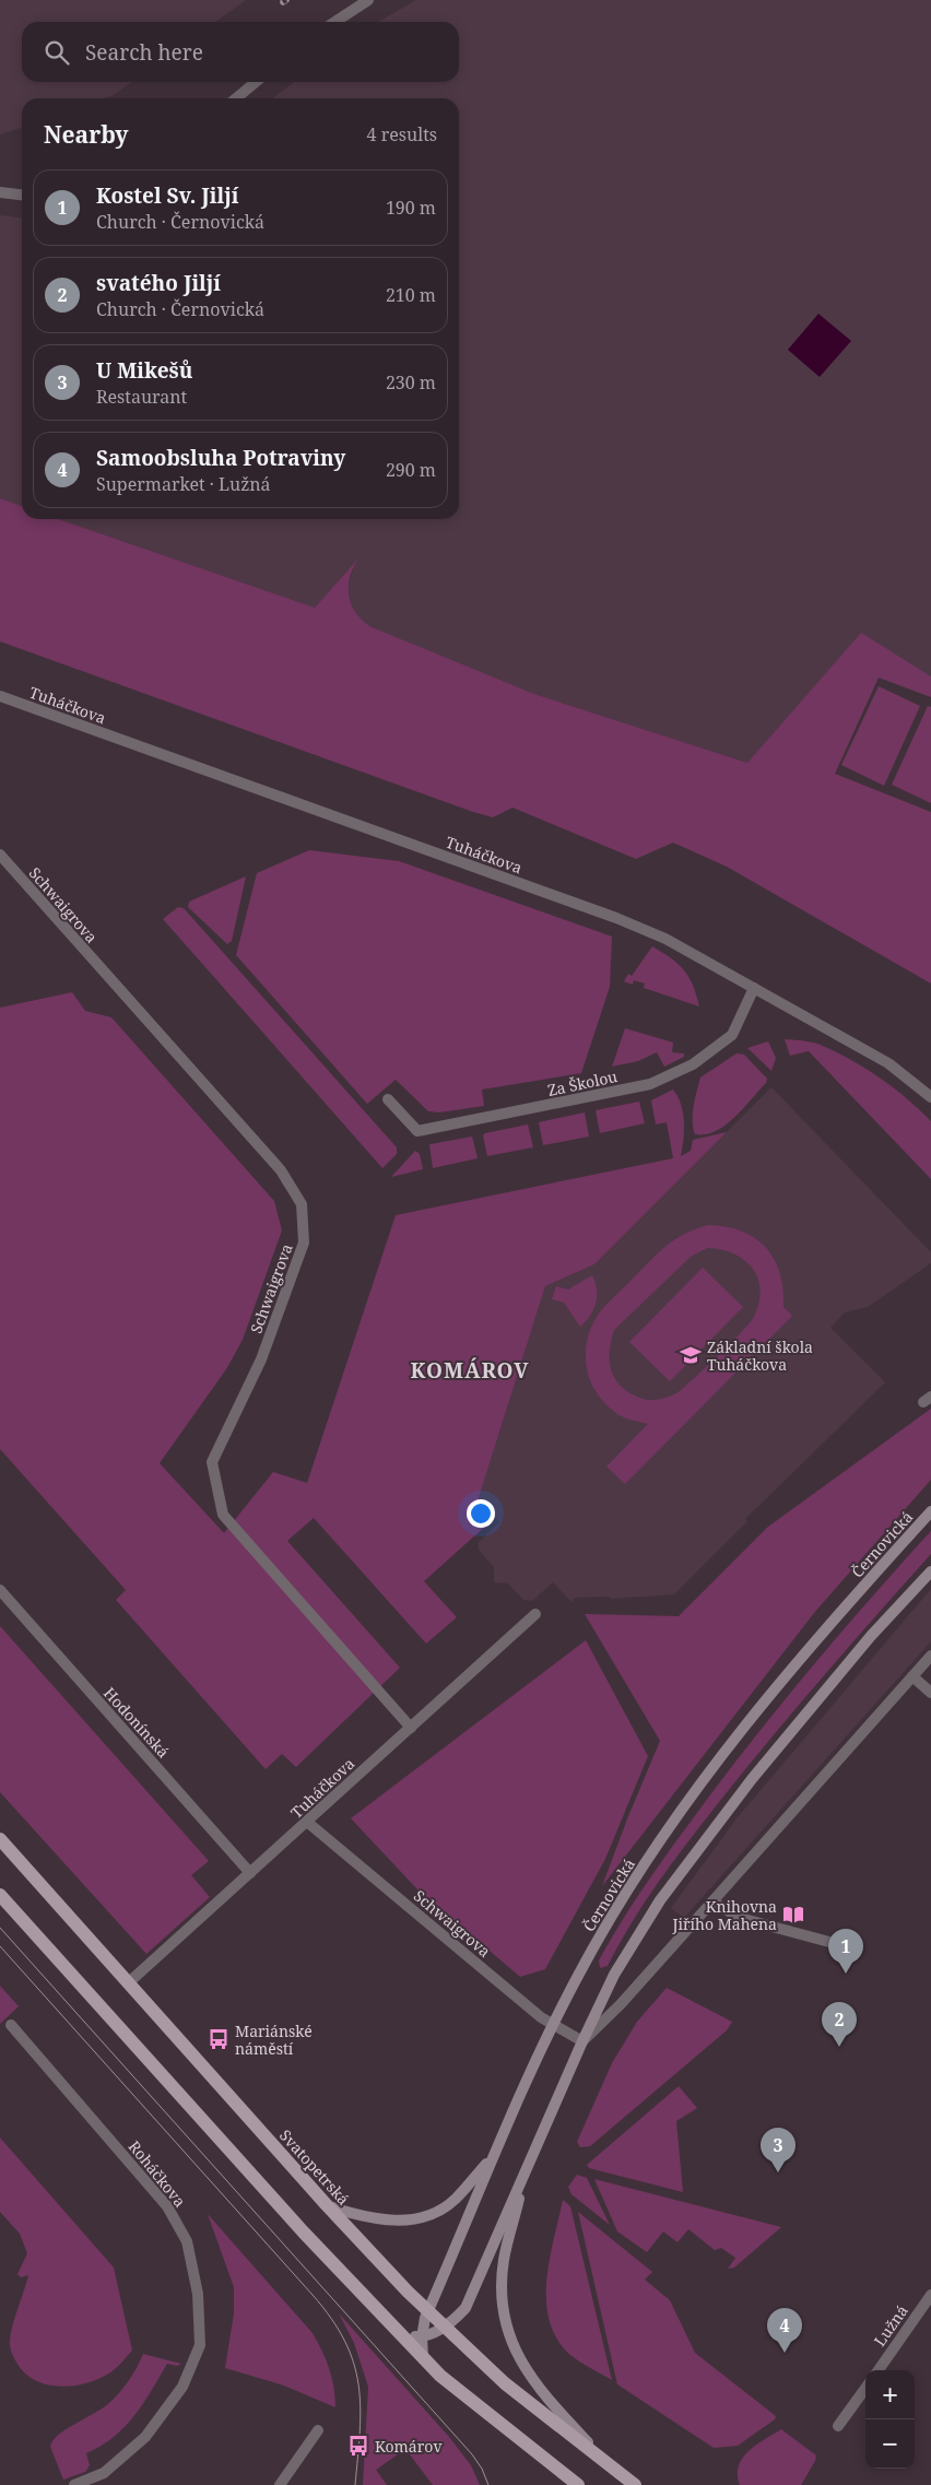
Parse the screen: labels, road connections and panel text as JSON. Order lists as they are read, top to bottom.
{
  "streets": {
    "main road": ["Černovická", "Svatopetrská"],
    "street": [
      "Tuháčkova",
      "Schwaigrova",
      "Za Školou",
      "Hodonínská",
      "Roháčkova",
      "Lužná"
    ]
  },
  "crossings": [
    ["Tuháčkova", "Schwaigrova"],
    ["Tuháčkova", "Za Školou"],
    ["Tuháčkova", "Hodonínská"],
    ["Tuháčkova", "Svatopetrská"],
    ["Schwaigrova", "Černovická"],
    ["Černovická", "Svatopetrská"]
  ],
  "districts": ["KOMÁROV"],
  "places": {
    "school or university": ["Základní škola Tuháčkova"],
    "library": ["Knihovna Jiřího Mahena"],
    "bus stop": ["Mariánské náměstí", "Komárov"]
  },
  "page": {
    "search": "Search here",
    "heading": ["Nearby", "4 results"],
    "list": [
      {
        "mark": "1",
        "name": "Kostel Sv. Jiljí",
        "note": "Church · Černovická",
        "value": "190 m"
      },
      {
        "mark": "2",
        "name": "svatého Jiljí",
        "note": "Church · Černovická",
        "value": "210 m"
      },
      {
        "mark": "3",
        "name": "U Mikešů",
        "note": "Restaurant",
        "value": "230 m"
      },
      {
        "mark": "4",
        "name": "Samoobsluha Potraviny",
        "note": "Supermarket · Lužná",
        "value": "290 m"
      }
    ],
    "pins": [
      "1",
      "2",
      "3",
      "4"
    ],
    "map_buttons": ["+", "−"]
  }
}
